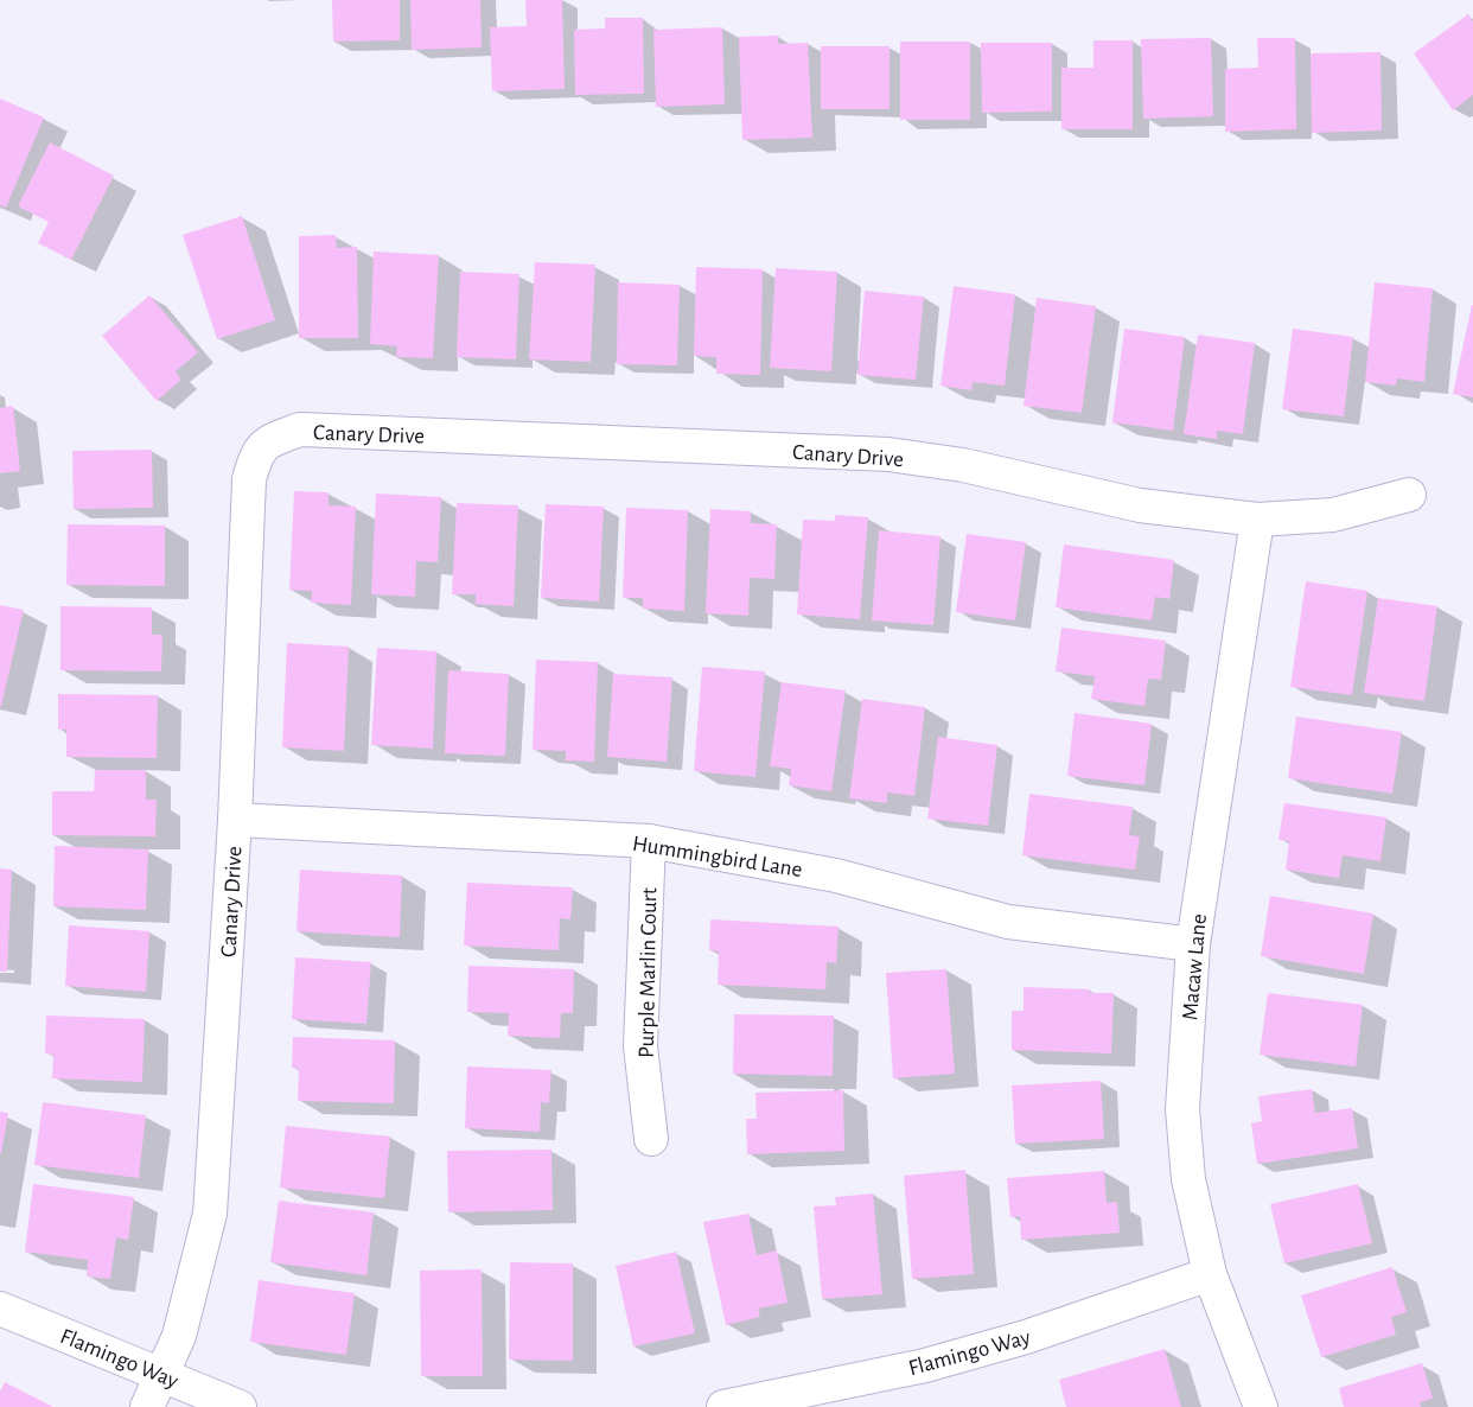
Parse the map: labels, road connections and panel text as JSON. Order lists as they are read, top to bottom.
{
  "streets": {
    "street": [
      "Canary Drive",
      "Hummingbird Lane",
      "Macaw Lane",
      "Purple Marlin Court",
      "Flamingo Way"
    ]
  },
  "crossings": [
    ["Canary Drive", "Hummingbird Lane"],
    ["Canary Drive", "Macaw Lane"],
    ["Canary Drive", "Flamingo Way"],
    ["Hummingbird Lane", "Macaw Lane"],
    ["Hummingbird Lane", "Purple Marlin Court"],
    ["Macaw Lane", "Flamingo Way"]
  ]
}
